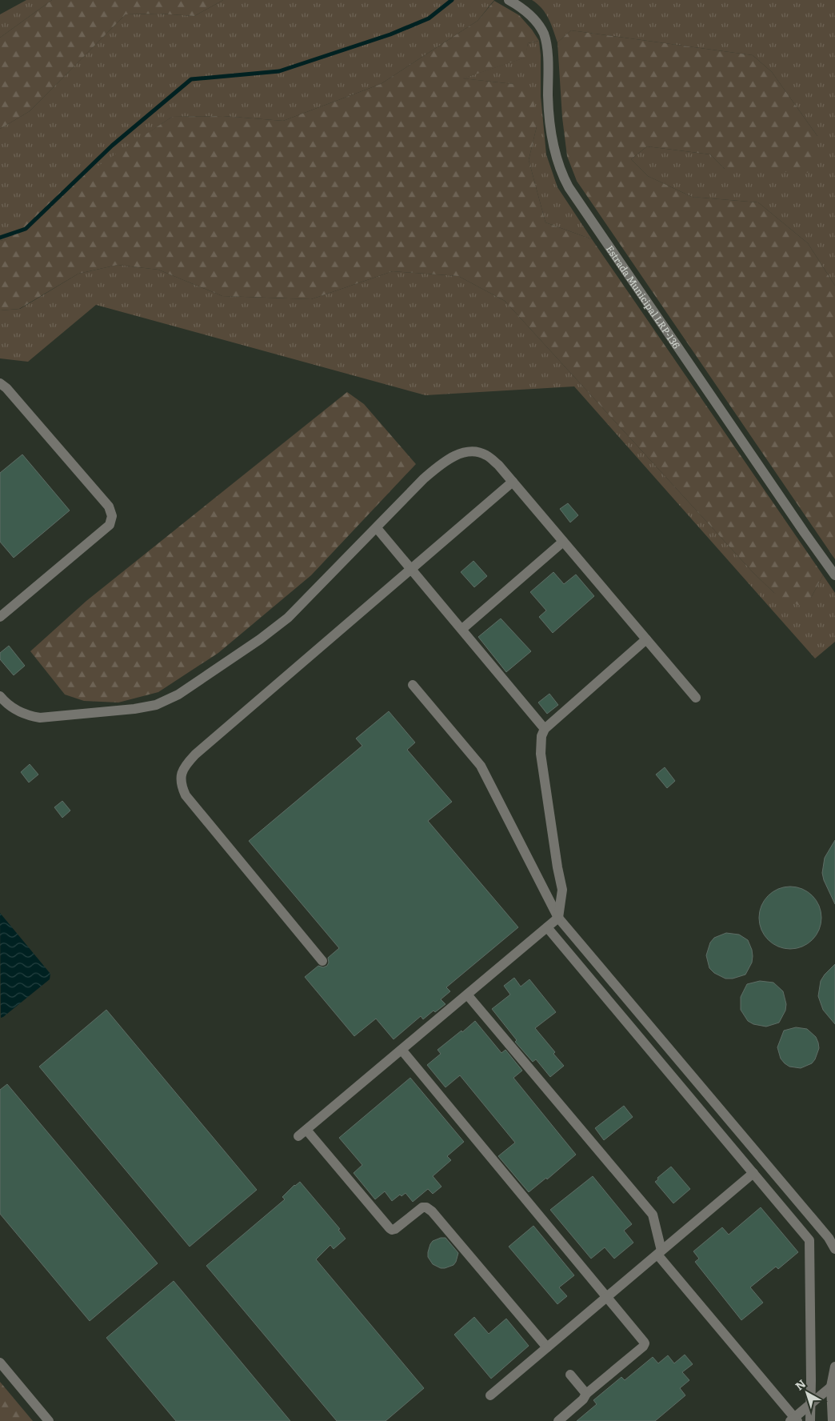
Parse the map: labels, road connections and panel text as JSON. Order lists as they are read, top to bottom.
{
  "streets": {
    "street": ["Estrada Municipal LRP-136"]
  },
  "north": "top left"
}
